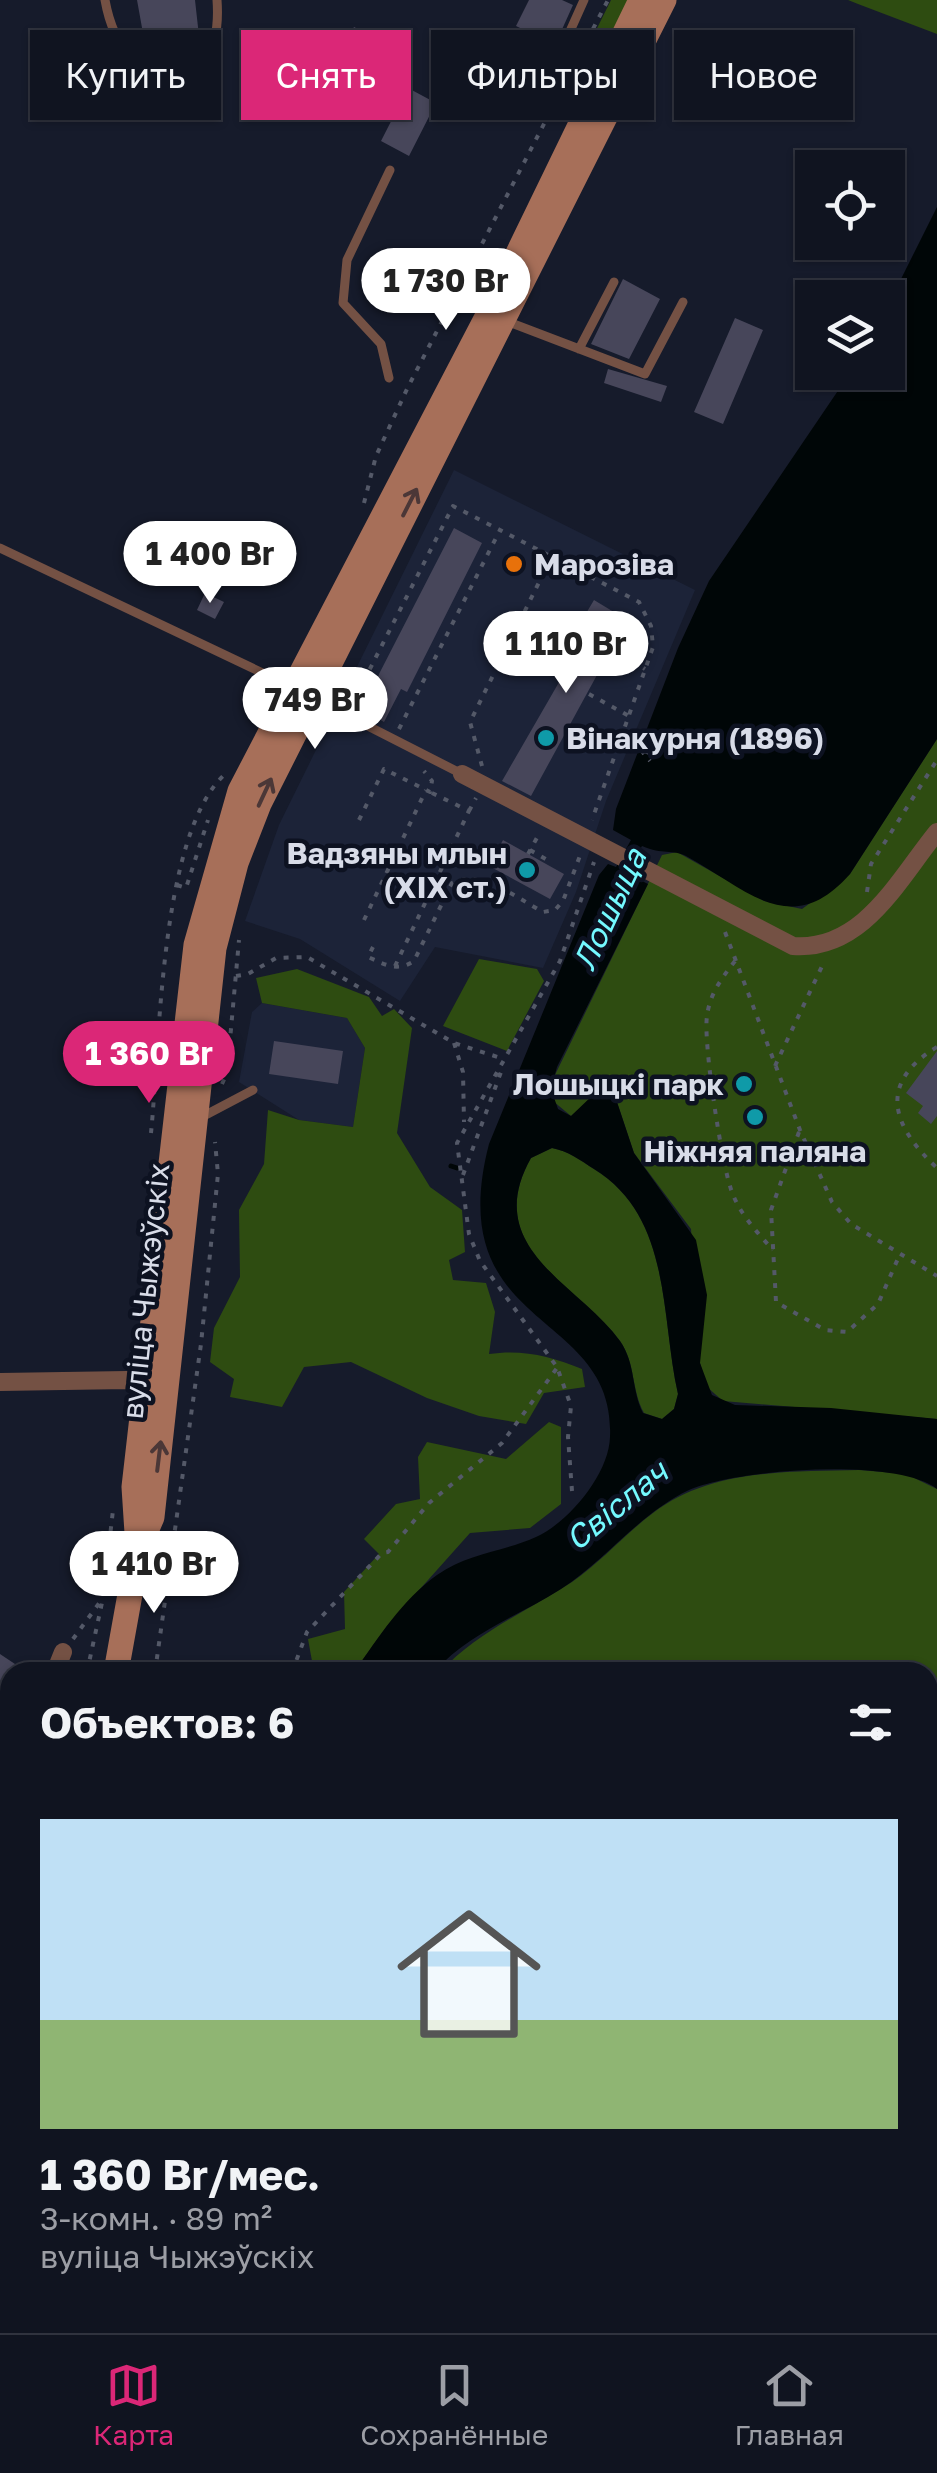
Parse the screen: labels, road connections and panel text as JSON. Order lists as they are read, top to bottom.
{
  "streets": {
    "street": ["вуліца Чыжэўскіх"]
  },
  "water": ["Лошыца", "Свіслач"],
  "places": [
    "Марозіва",
    "Вінакурня (1896)",
    "Вадзяны млын (XIX ст.)",
    "Лошыцкі парк",
    "Ніжняя паляна"
  ],
  "page": {
    "chip": [
      "Купить",
      "Снять",
      "Фильтры",
      "Новое"
    ],
    "price": [
      "1 730 Br",
      "1 400 Br",
      "1 110 Br",
      "749 Br",
      "1 360 Br",
      "1 410 Br"
    ],
    "heading": "Объектов: 6",
    "list": [
      {
        "name": "1 360 Br/мес.",
        "note": "3-комн. · 89 m² · вуліца Чыжэўскіх"
      }
    ],
    "tabs": ["Карта", "Сохранённые", "Главная"]
  }
}
